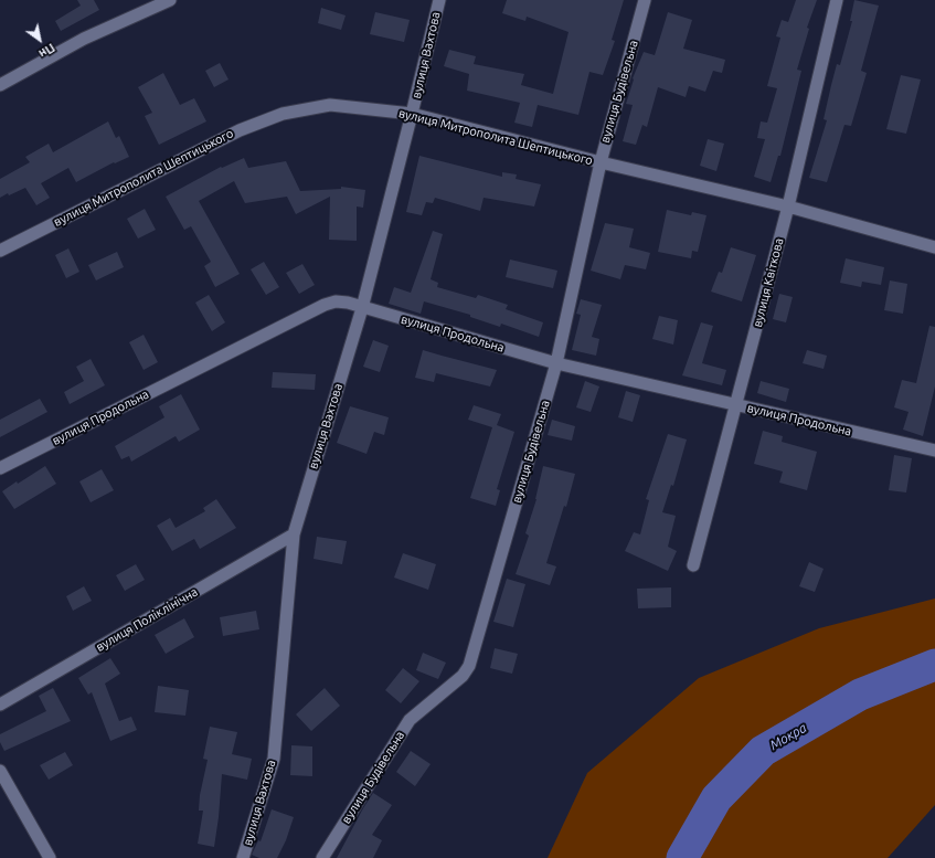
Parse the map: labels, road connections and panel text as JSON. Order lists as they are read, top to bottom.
{
  "streets": {
    "street": [
      "вулиця Вахтова",
      "вулиця Будівельна",
      "вулиця Митрополита Шептицького",
      "вулиця Квіткова",
      "вулиця Продольна",
      "вулиця Поліклінічна"
    ]
  },
  "crossings": [
    ["вулиця Вахтова", "вулиця Митрополита Шептицького"],
    ["вулиця Вахтова", "вулиця Продольна"],
    ["вулиця Вахтова", "вулиця Поліклінічна"],
    ["вулиця Будівельна", "вулиця Митрополита Шептицького"],
    ["вулиця Будівельна", "вулиця Продольна"],
    ["вулиця Митрополита Шептицького", "вулиця Квіткова"],
    ["вулиця Квіткова", "вулиця Продольна"]
  ],
  "water": ["Мокра"],
  "north": "bottom right"
}
